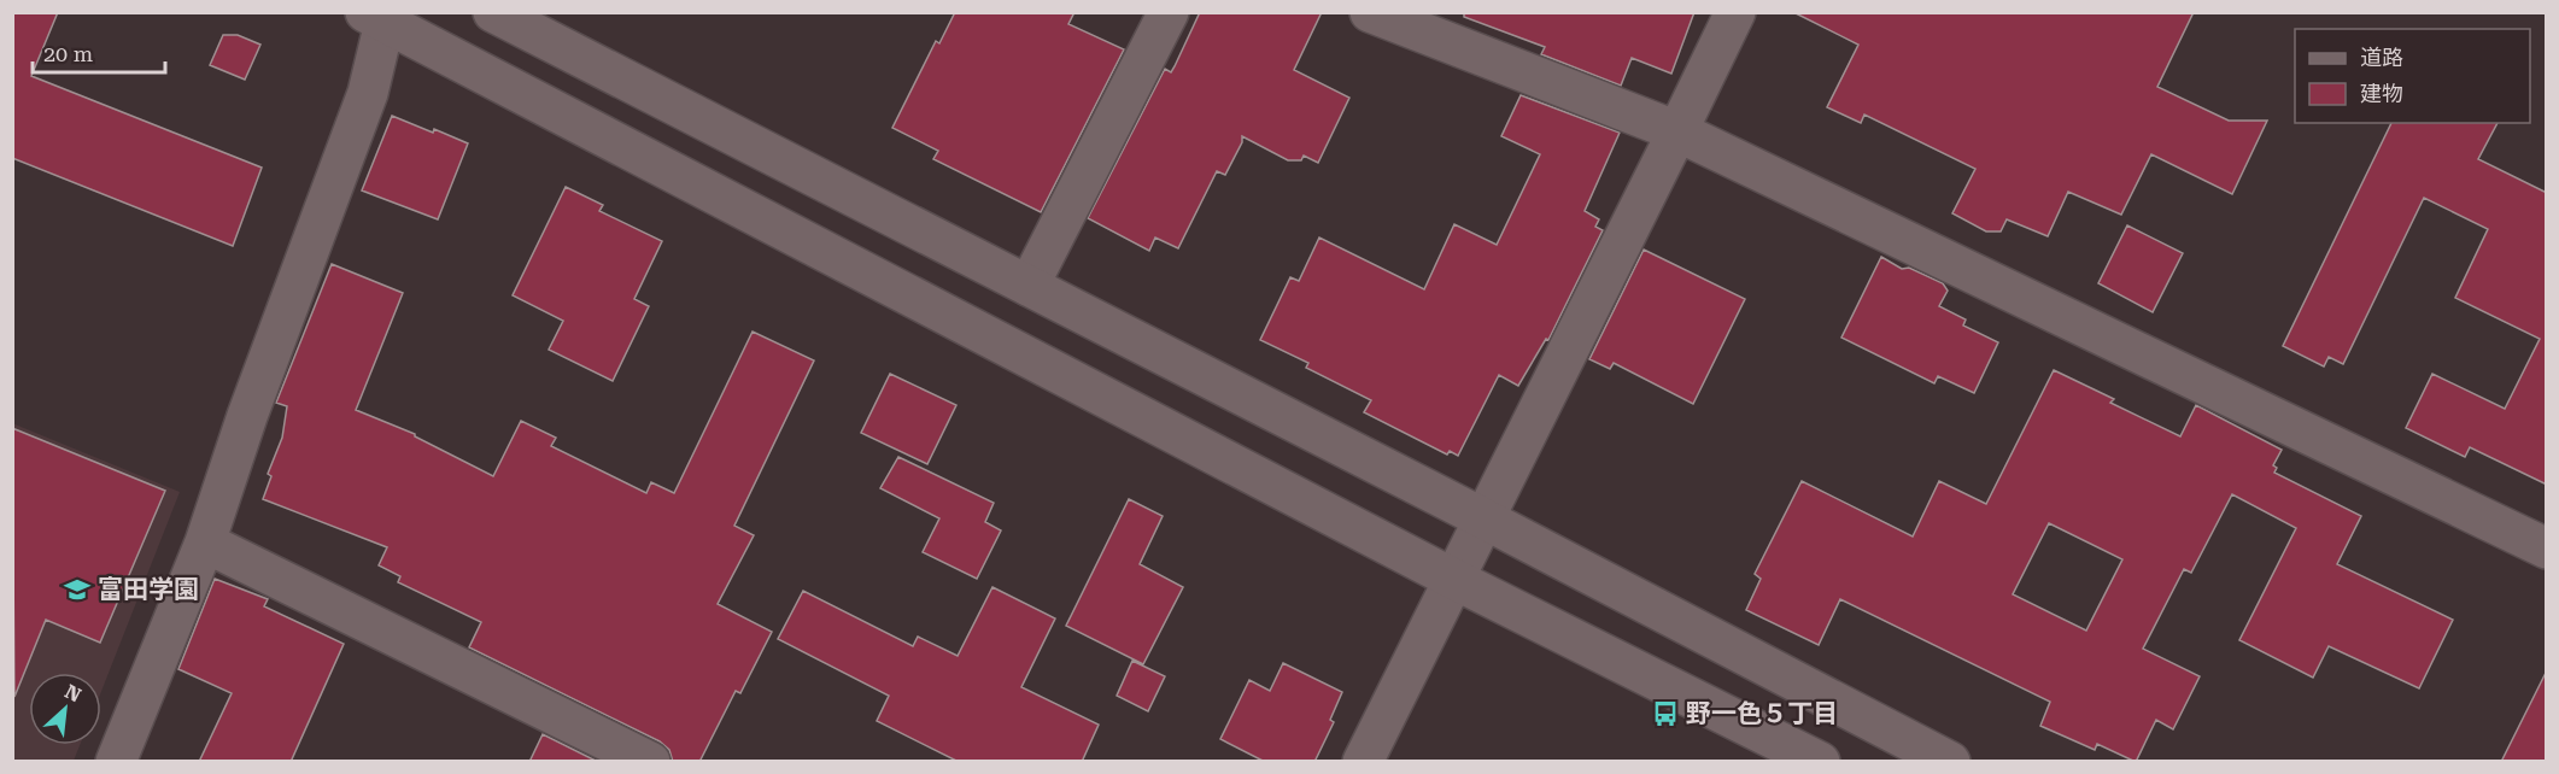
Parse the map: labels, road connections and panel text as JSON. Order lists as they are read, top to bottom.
{
  "places": {
    "school or university": ["富田学園"],
    "bus stop": ["野一色５丁目"]
  },
  "legend": ["道路", "建物"],
  "scale_bar": "20 m",
  "north": "top right"
}
